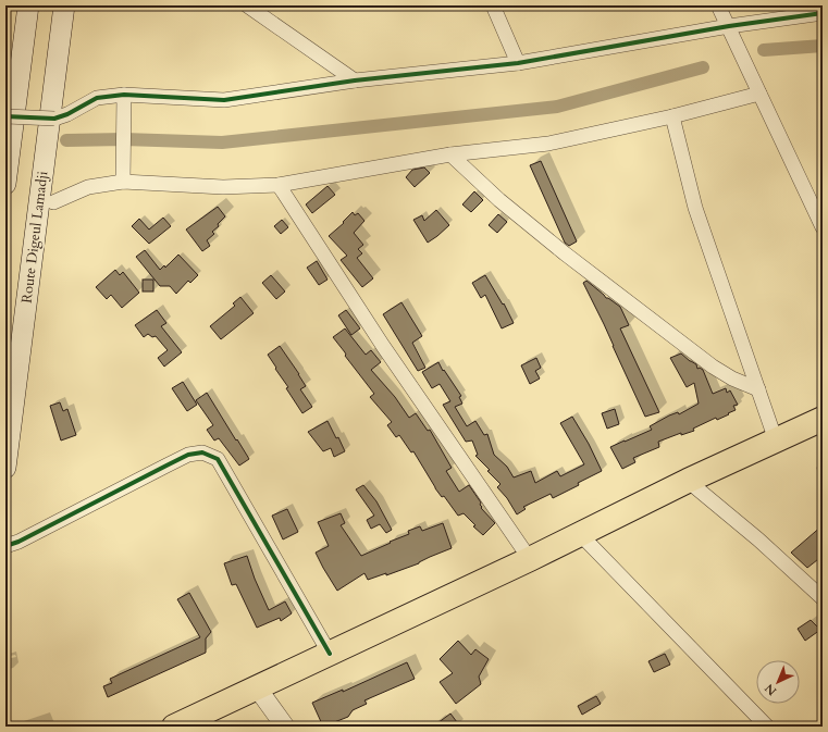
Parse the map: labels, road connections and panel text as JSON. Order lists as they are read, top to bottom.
{
  "streets": {
    "main road": ["Route Digeul Lamadji"]
  },
  "north": "bottom left"
}
